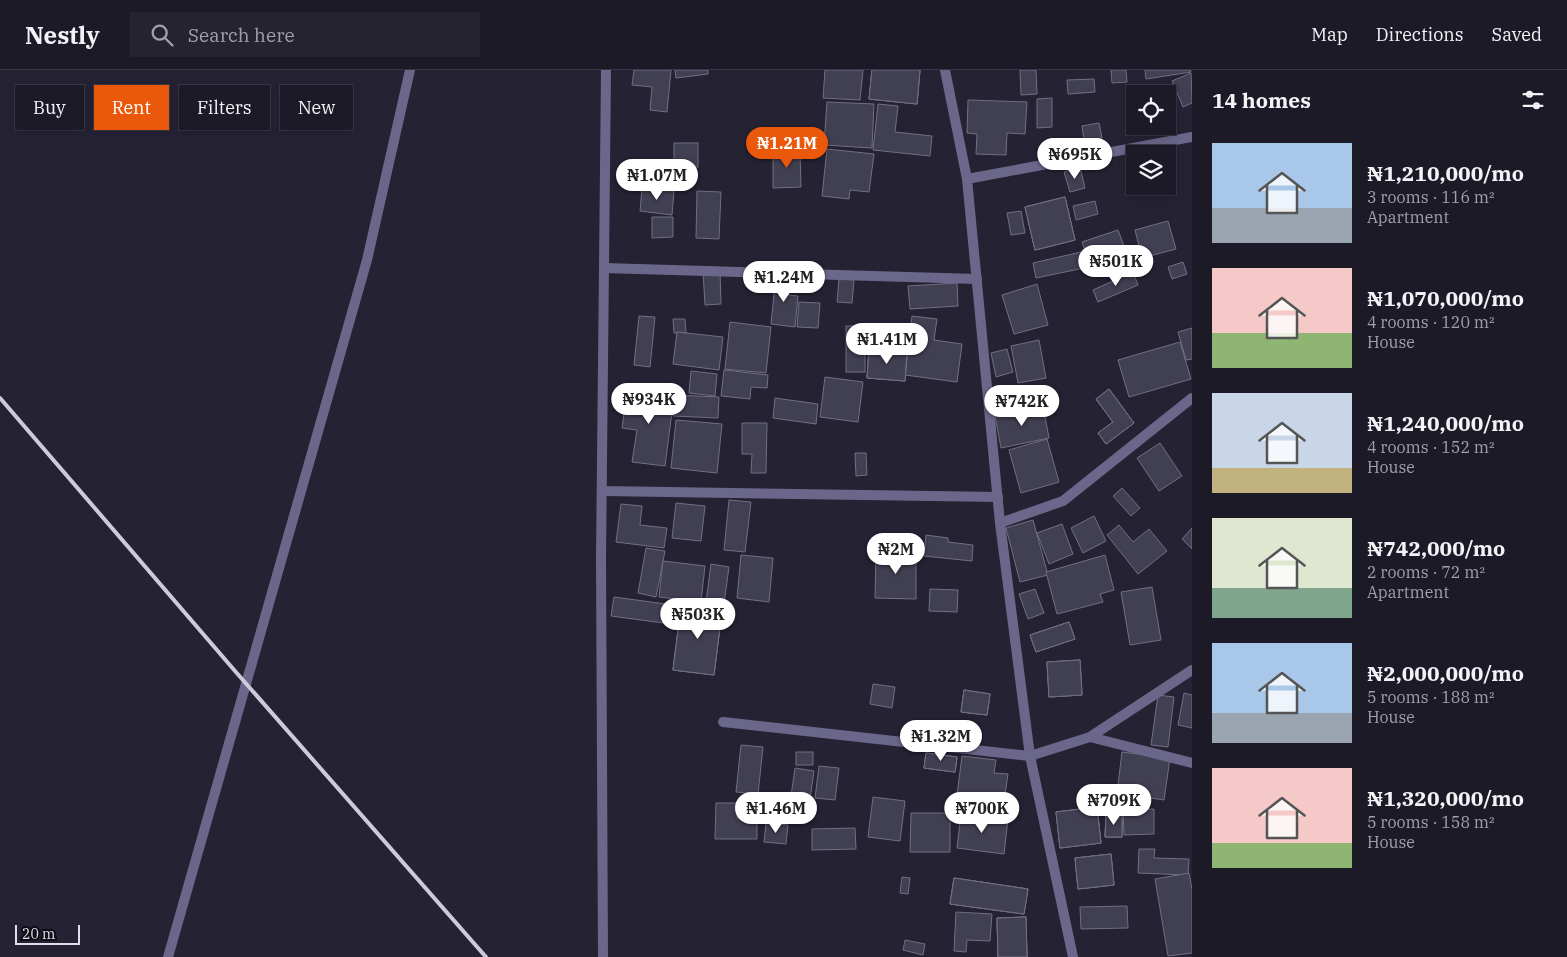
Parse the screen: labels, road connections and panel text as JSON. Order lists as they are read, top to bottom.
{
  "scale_bar": "20 m",
  "page": {
    "header": "Nestly",
    "search": "Search here",
    "nav": ["Map", "Directions", "Saved"],
    "heading": "14 homes",
    "chip": [
      "Buy",
      "Rent",
      "Filters",
      "New"
    ],
    "price": [
      "₦1.21M",
      "₦695K",
      "₦1.07M",
      "₦501K",
      "₦1.24M",
      "₦1.41M",
      "₦934K",
      "₦742K",
      "₦2M",
      "₦503K",
      "₦1.32M",
      "₦709K",
      "₦1.46M",
      "₦700K"
    ],
    "list": [
      {
        "name": "₦1,210,000/mo",
        "note": "3 rooms · 116 m² · Apartment"
      },
      {
        "name": "₦1,070,000/mo",
        "note": "4 rooms · 120 m² · House"
      },
      {
        "name": "₦1,240,000/mo",
        "note": "4 rooms · 152 m² · House"
      },
      {
        "name": "₦742,000/mo",
        "note": "2 rooms · 72 m² · Apartment"
      },
      {
        "name": "₦2,000,000/mo",
        "note": "5 rooms · 188 m² · House"
      },
      {
        "name": "₦1,320,000/mo",
        "note": "5 rooms · 158 m² · House"
      }
    ],
    "scale": "20 m"
  }
}
